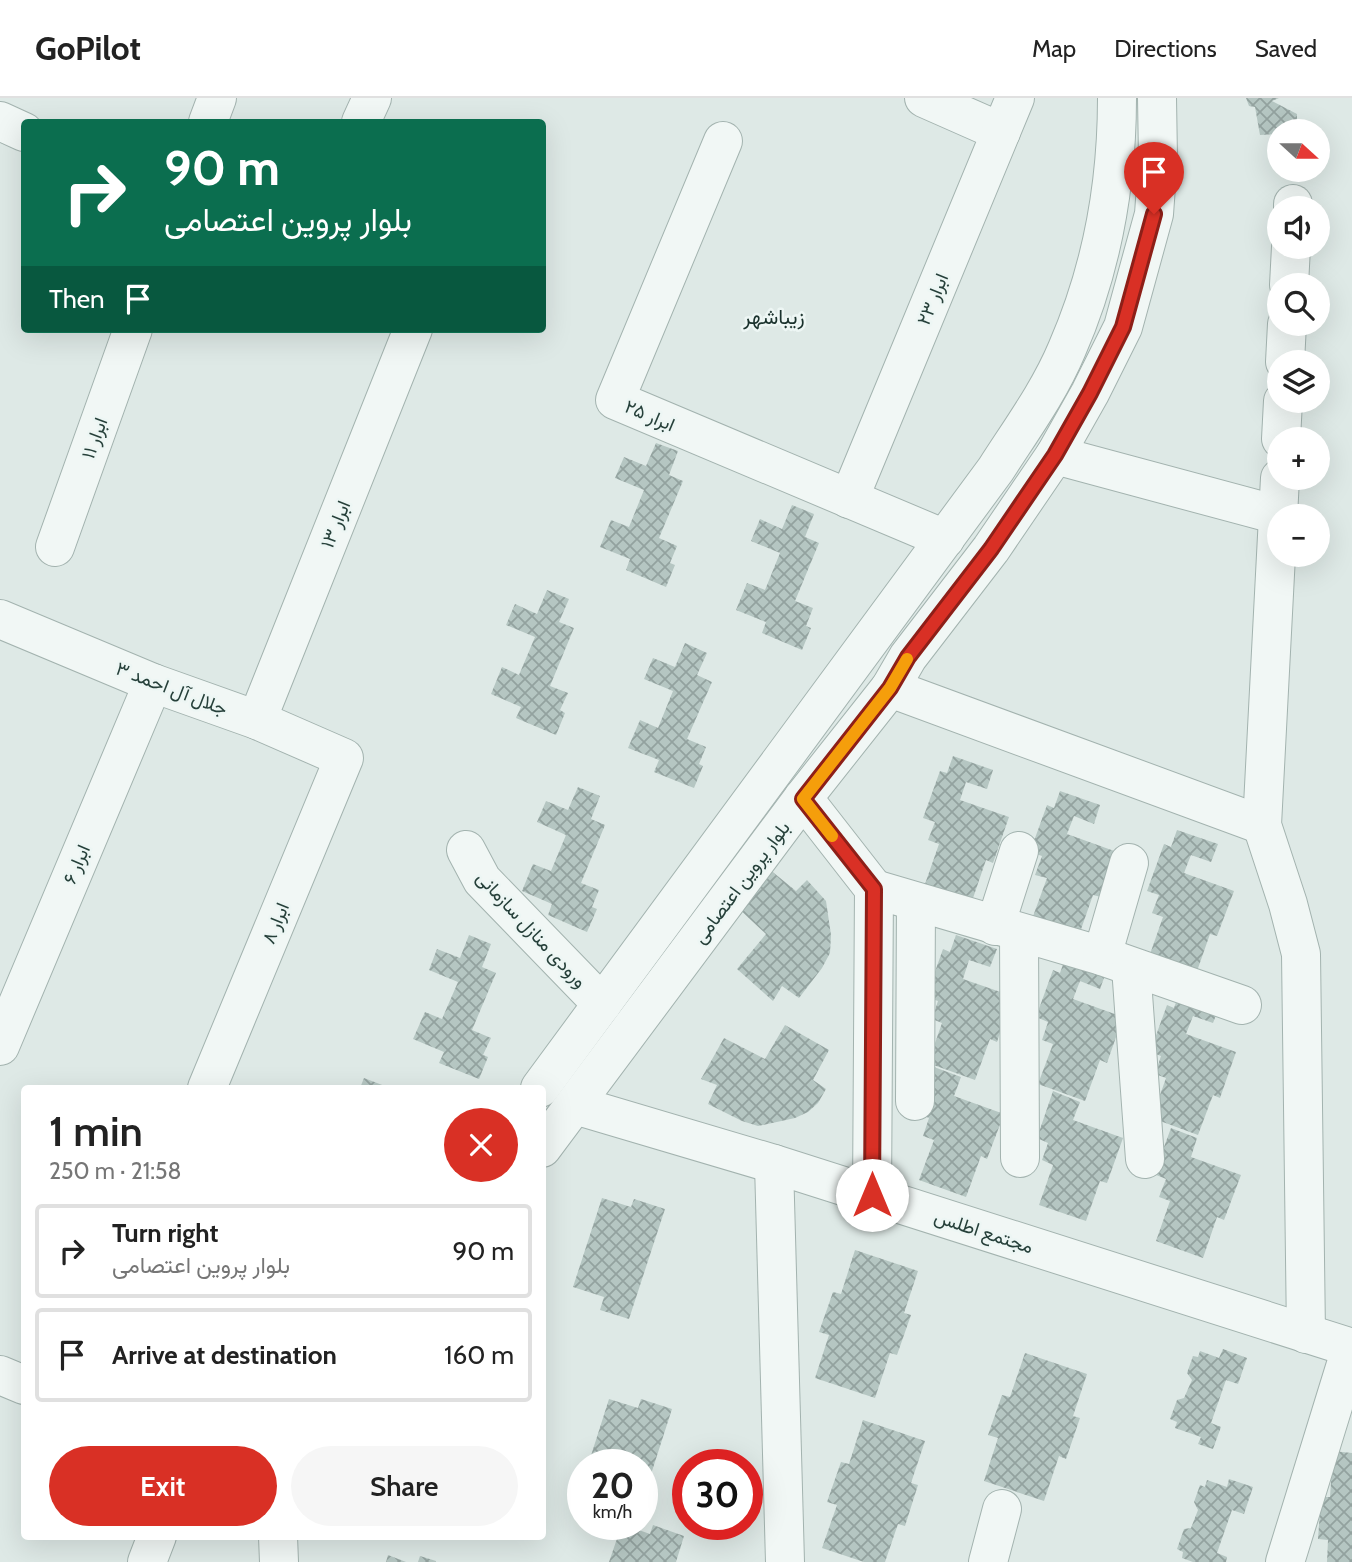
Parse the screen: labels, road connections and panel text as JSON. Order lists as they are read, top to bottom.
{
  "streets": {
    "street": [
      "ابرار ۲۳",
      "ابرار ۲۵",
      "ابرار ۱۱",
      "ابرار ۱۳",
      "جلال آل احمد ۳",
      "ابرار ۶",
      "بلوار پروین اعتصامی",
      "ابرار ۸",
      "ورودی منازل سازمانی",
      "مجتمع اطلس"
    ]
  },
  "crossings": [
    ["ابرار ۲۳", "ابرار ۲۵"],
    ["ابرار ۲۵", "بلوار پروین اعتصامی"],
    ["ابرار ۱۳", "جلال آل احمد ۳"],
    ["جلال آل احمد ۳", "ابرار ۶"],
    ["جلال آل احمد ۳", "ابرار ۸"],
    ["بلوار پروین اعتصامی", "ورودی منازل سازمانی"],
    ["بلوار پروین اعتصامی", "مجتمع اطلس"]
  ],
  "districts": ["زیباشهر"],
  "north": "right",
  "page": {
    "header": "GoPilot",
    "nav": ["Map", "Directions", "Saved"],
    "map_buttons": ["+", "−"],
    "turn": ["90 m", "بلوار پروین اعتصامی"],
    "then": "Then",
    "heading": ["1 min", "250 m · 21:58"],
    "list": [
      {
        "name": "Turn right",
        "note": "بلوار پروین اعتصامی",
        "value": "90 m"
      },
      {
        "name": "Arrive at destination",
        "value": "160 m"
      }
    ],
    "buttons": ["Exit", "Share"],
    "speed": "20 km/h",
    "limit": "30"
  }
}
